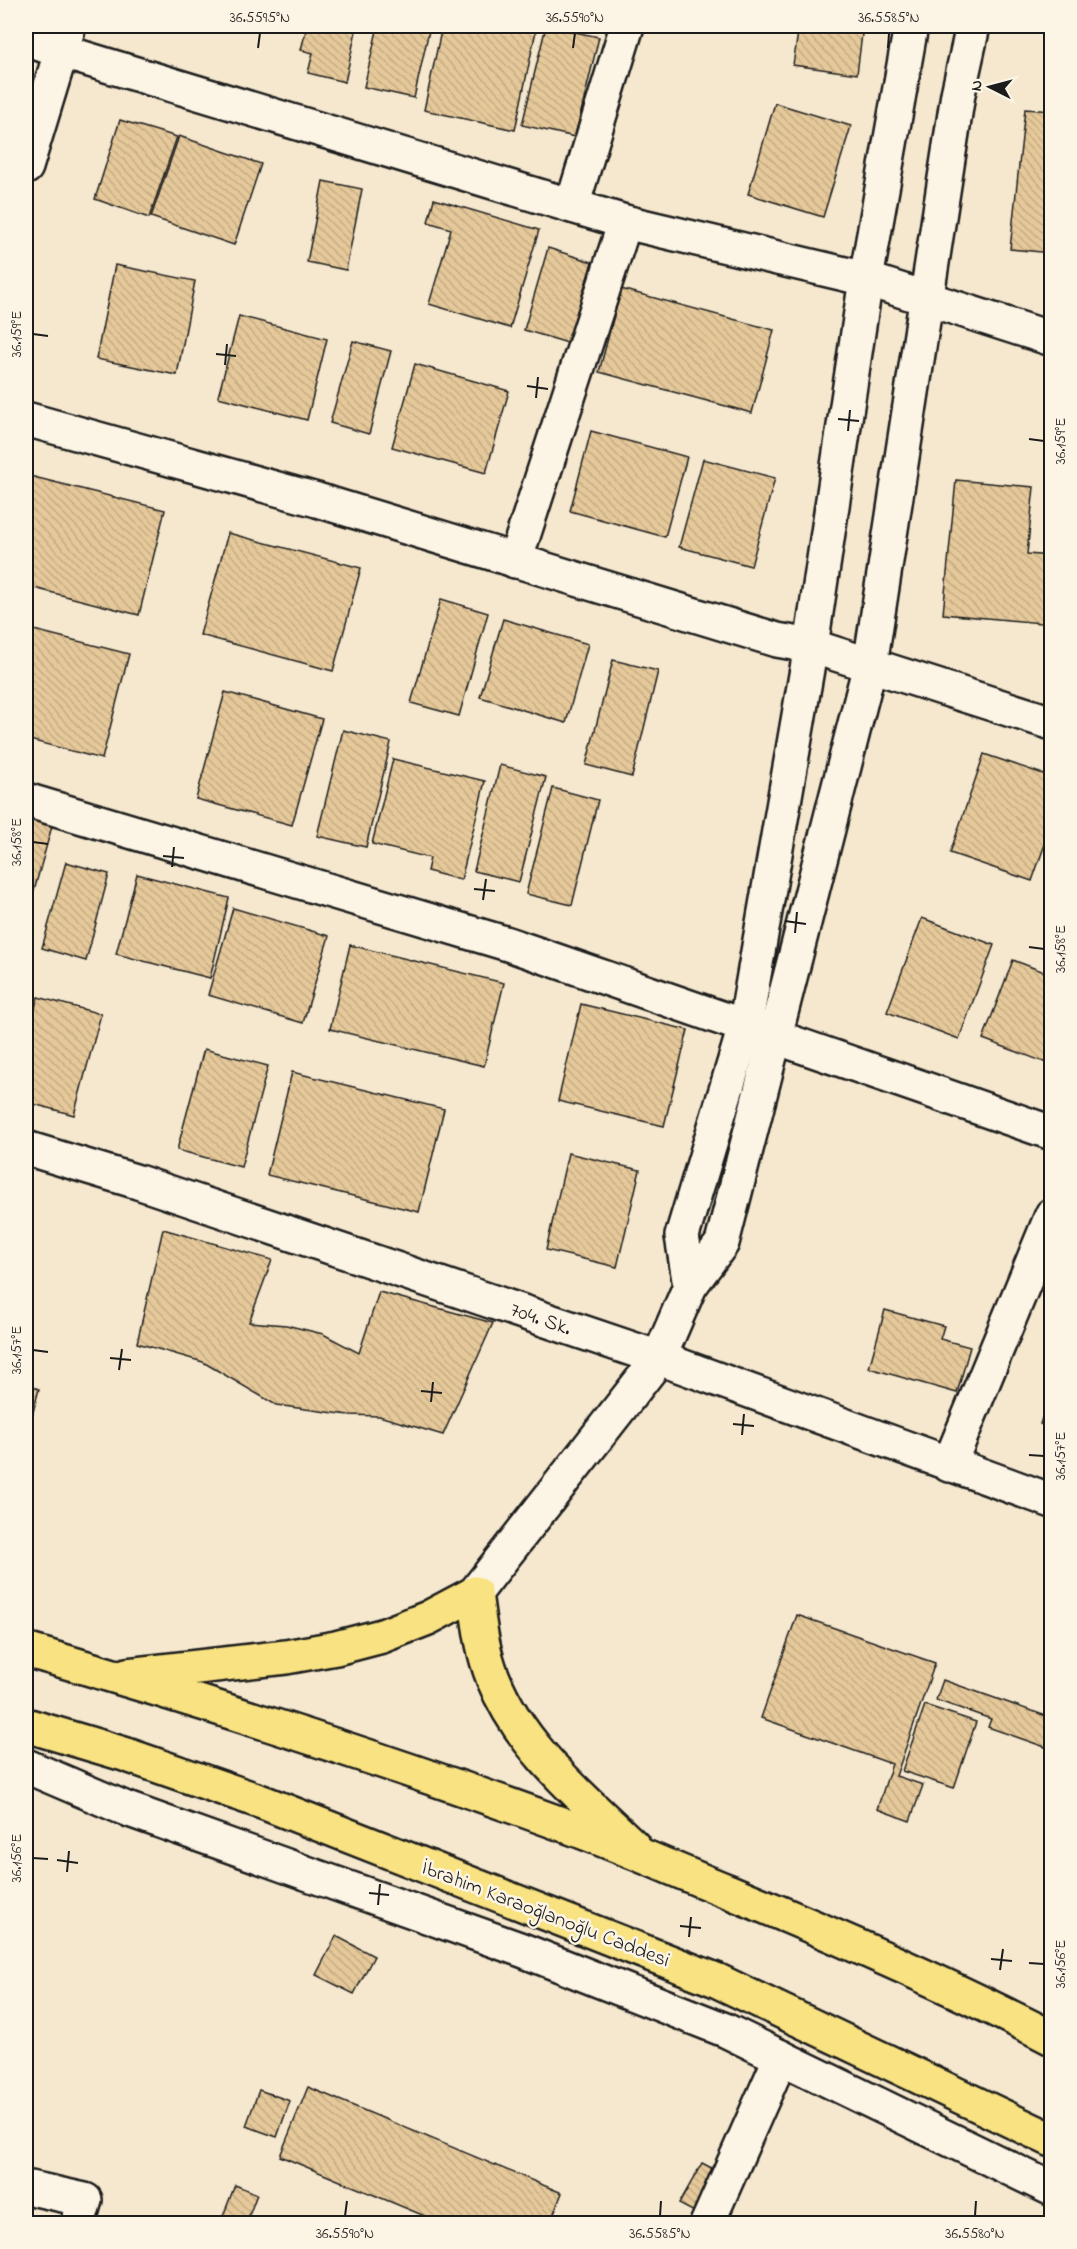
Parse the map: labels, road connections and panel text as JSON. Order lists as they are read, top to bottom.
{
  "streets": {
    "highway": ["İbrahim Karaoğlanoğlu Caddesi"],
    "street": ["704. Sk."]
  },
  "north": "left",
  "coordinates": [
    "36.5595°N",
    "36.5590°N",
    "36.5585°N",
    "36.159°E",
    "36.158°E",
    "36.157°E",
    "36.156°E",
    "36.5580°N"
  ]
}
